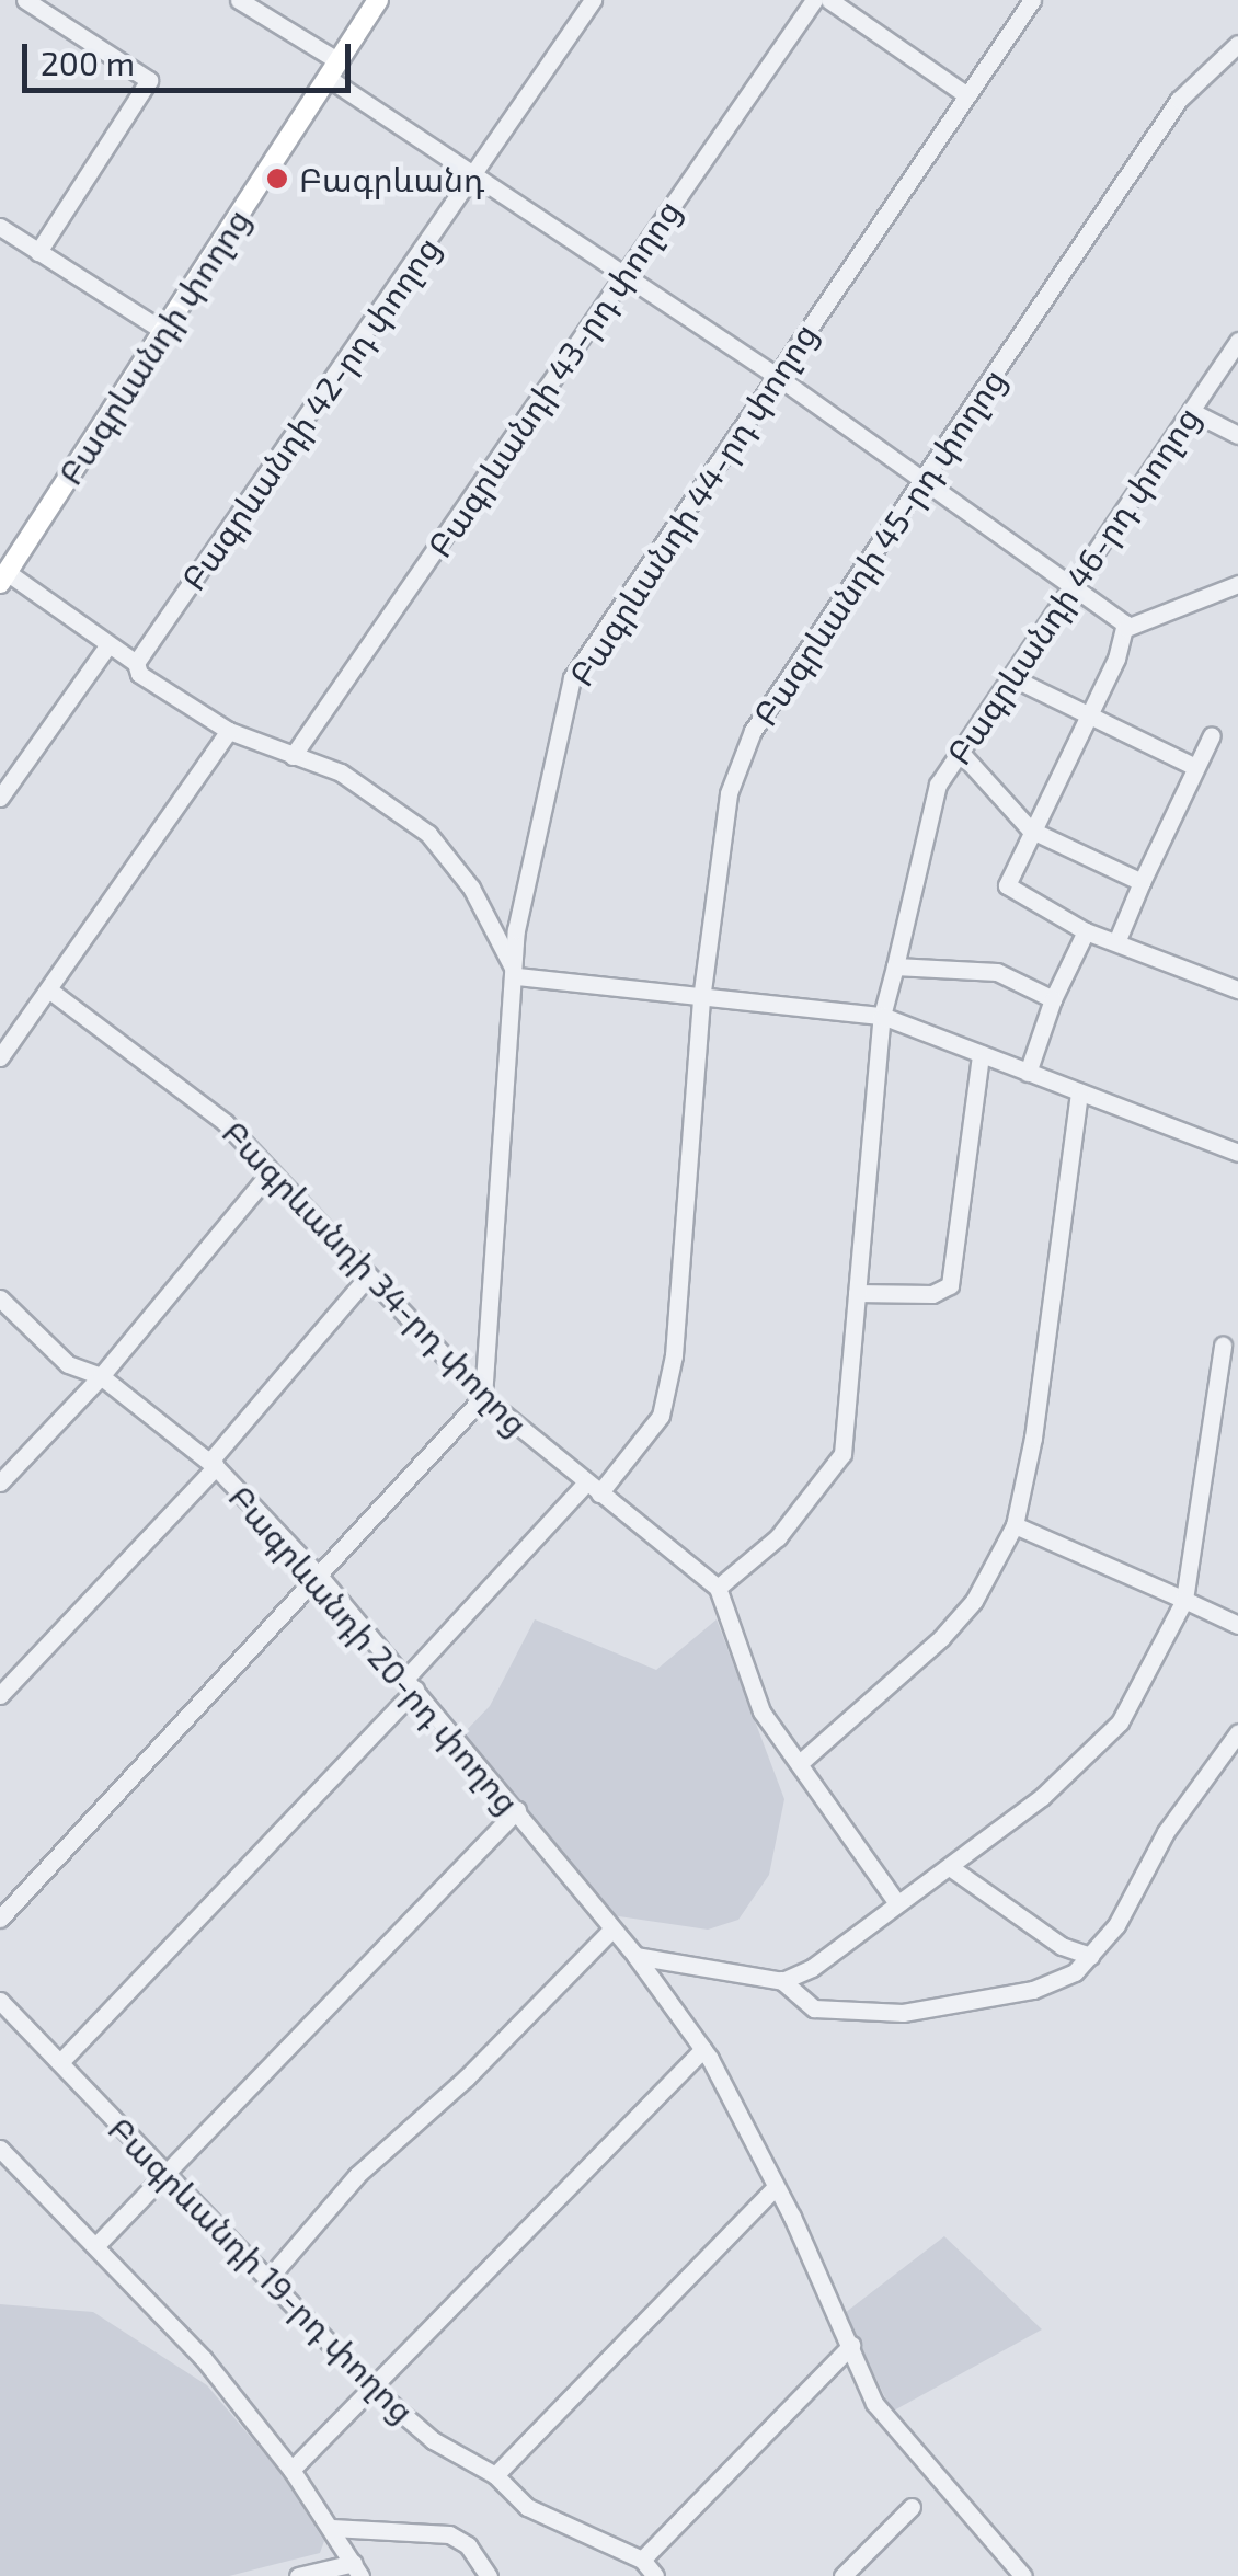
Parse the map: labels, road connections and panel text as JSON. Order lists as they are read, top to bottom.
{
  "streets": {
    "main road": ["Բագրևանդի փողոց"],
    "street": [
      "Բագրևանդի 43-րդ փողոց",
      "Բագրևանդի 42-րդ փողոց",
      "Բագրևանդի 44-րդ փողոց",
      "Բագրևանդի 45-րդ փողոց",
      "Բագրևանդի 46-րդ փողոց",
      "Բագրևանդի 34-րդ փողոց",
      "Բագրևանդի 20-րդ փողոց",
      "Բագրևանդի 19-րդ փողոց"
    ]
  },
  "crossings": [
    ["Բագրևանդի 44-րդ փողոց", "Բագրևանդի 34-րդ փողոց"],
    ["Բագրևանդի 45-րդ փողոց", "Բագրևանդի 34-րդ փողոց"],
    ["Բագրևանդի 45-րդ փողոց", "Բագրևանդի 20-րդ փողոց"],
    ["Բագրևանդի 45-րդ փողոց", "Բագրևանդի 19-րդ փողոց"]
  ],
  "places": ["Բագրևանդ"],
  "scale_bar": "200 m"
}
